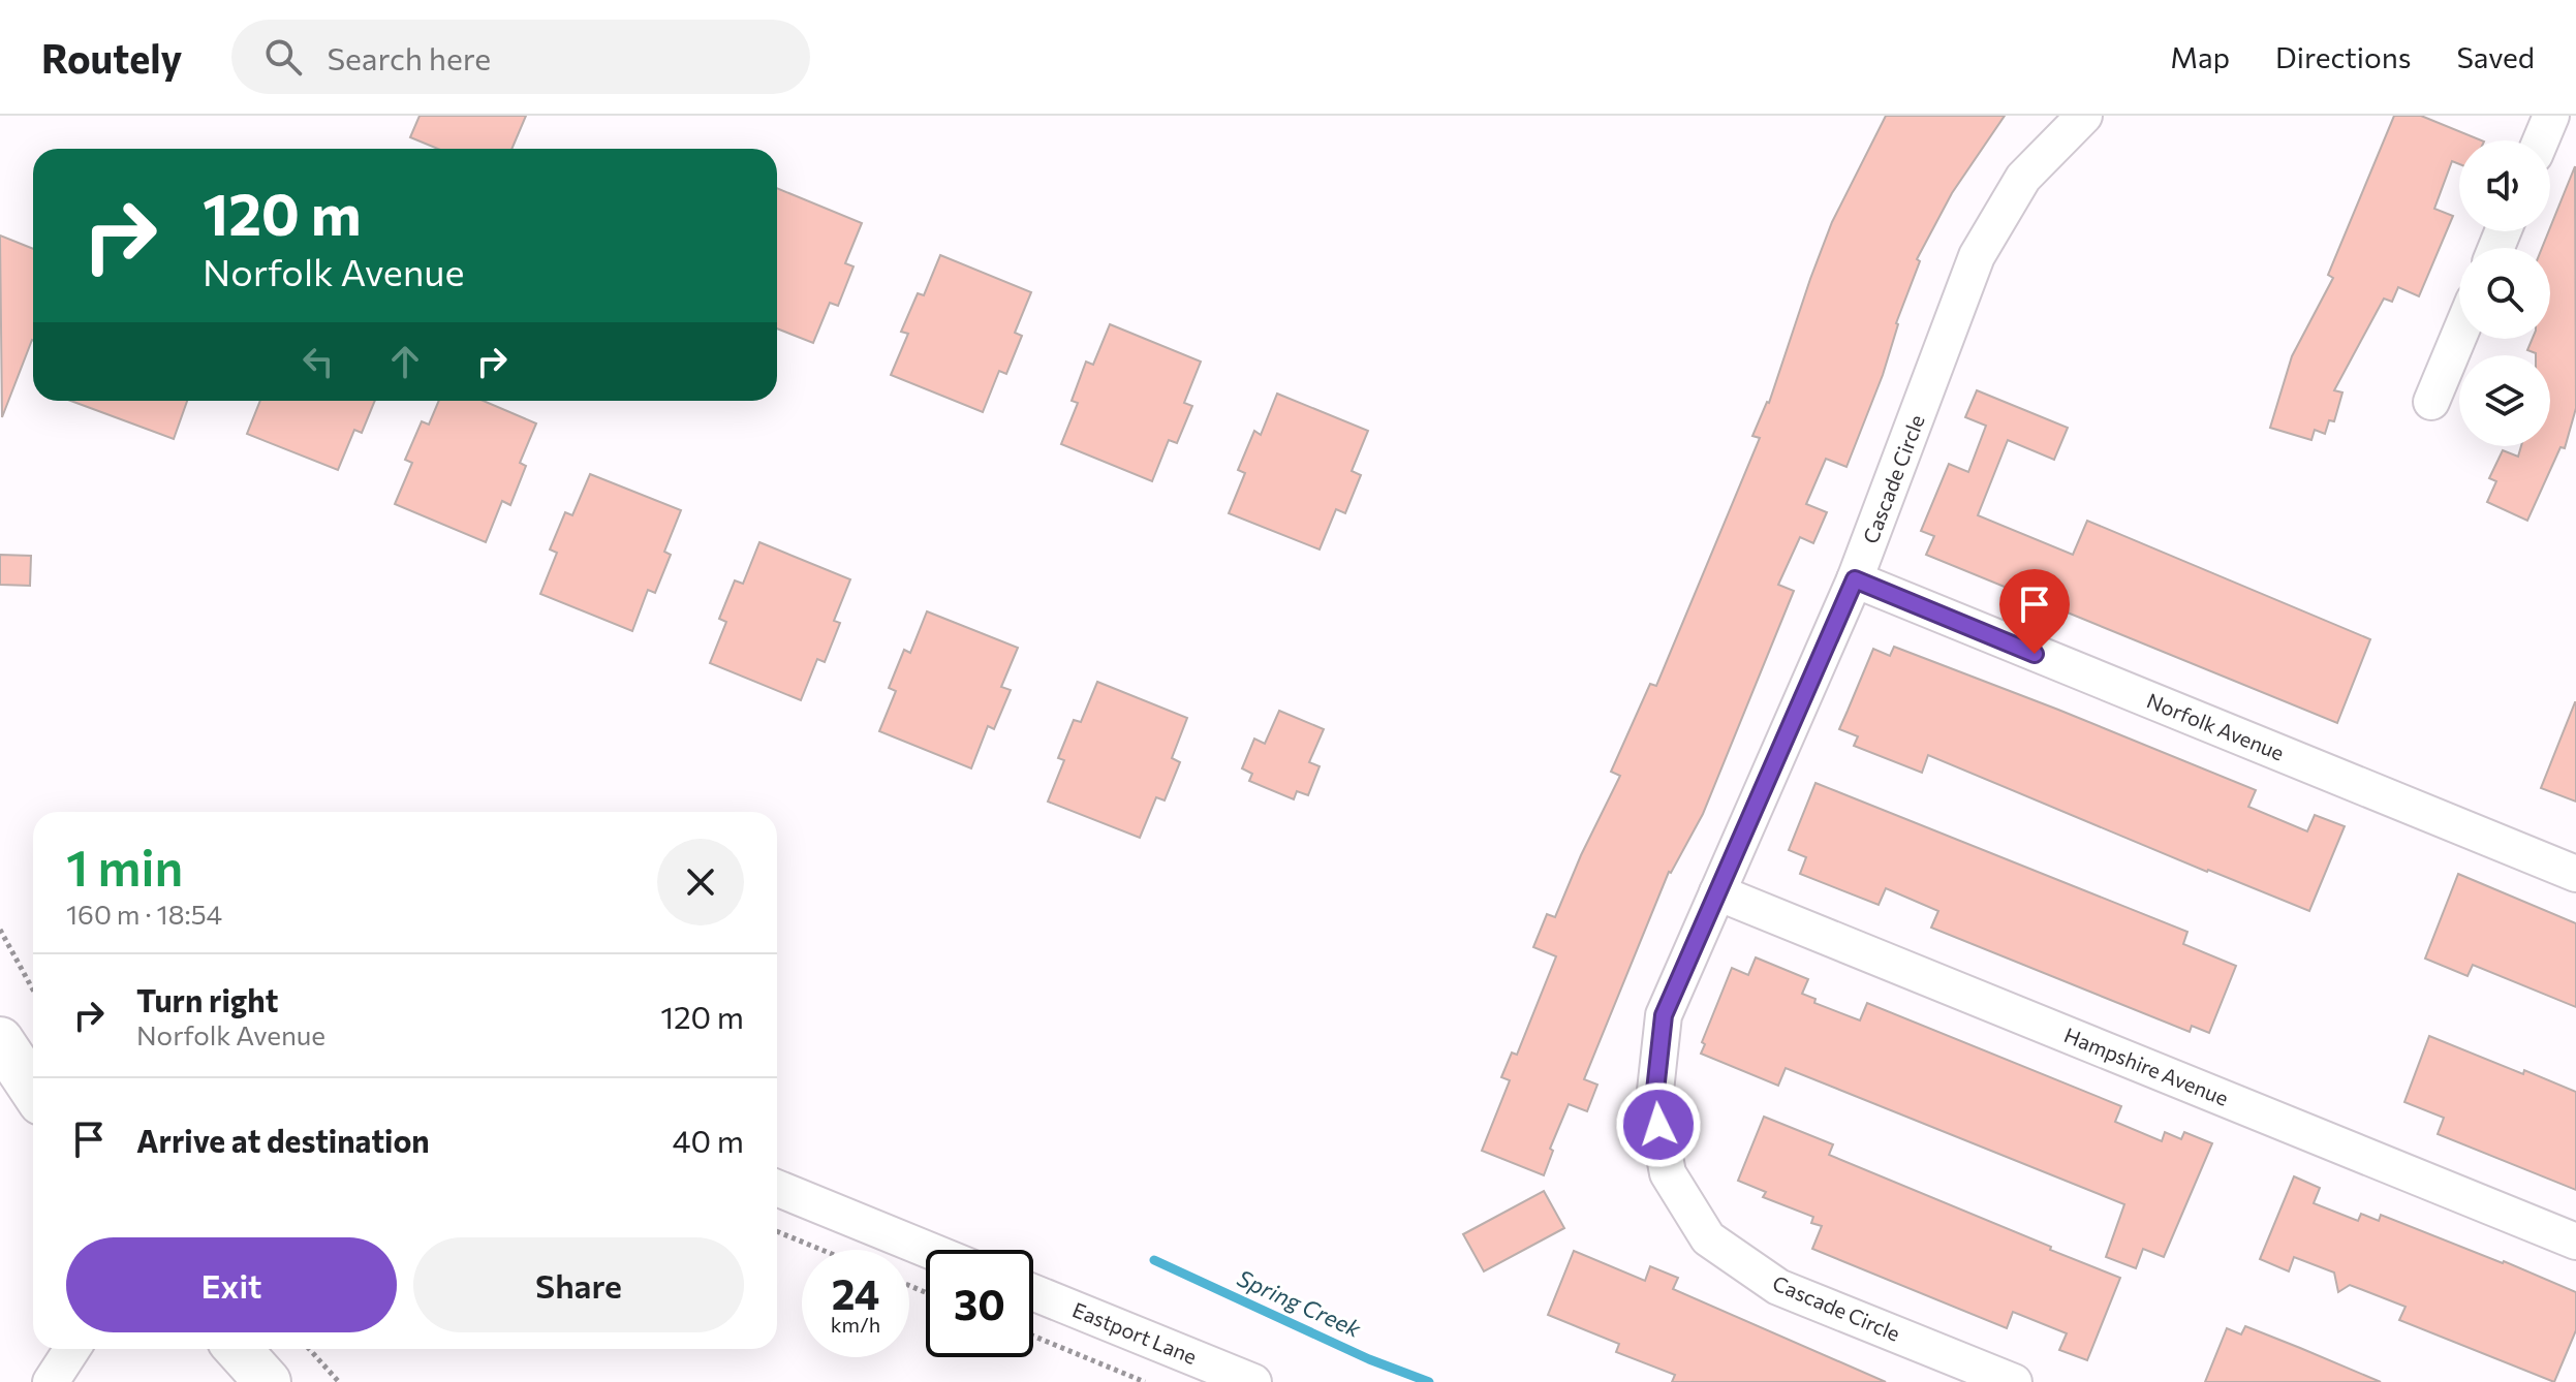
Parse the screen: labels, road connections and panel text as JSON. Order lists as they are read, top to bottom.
{
  "streets": {
    "street": [
      "Cascade Circle",
      "Norfolk Avenue",
      "Hampshire Avenue",
      "Eastport Lane"
    ]
  },
  "crossings": [
    ["Cascade Circle", "Norfolk Avenue"],
    ["Cascade Circle", "Hampshire Avenue"]
  ],
  "water": ["Spring Creek"],
  "page": {
    "header": "Routely",
    "search": "Search here",
    "nav": ["Map", "Directions", "Saved"],
    "turn": ["120 m", "Norfolk Avenue"],
    "heading": ["1 min", "160 m · 18:54"],
    "list": [
      {
        "name": "Turn right",
        "note": "Norfolk Avenue",
        "value": "120 m"
      },
      {
        "name": "Arrive at destination",
        "value": "40 m"
      }
    ],
    "buttons": ["Exit", "Share"],
    "speed": "24 km/h",
    "limit": "30"
  }
}
